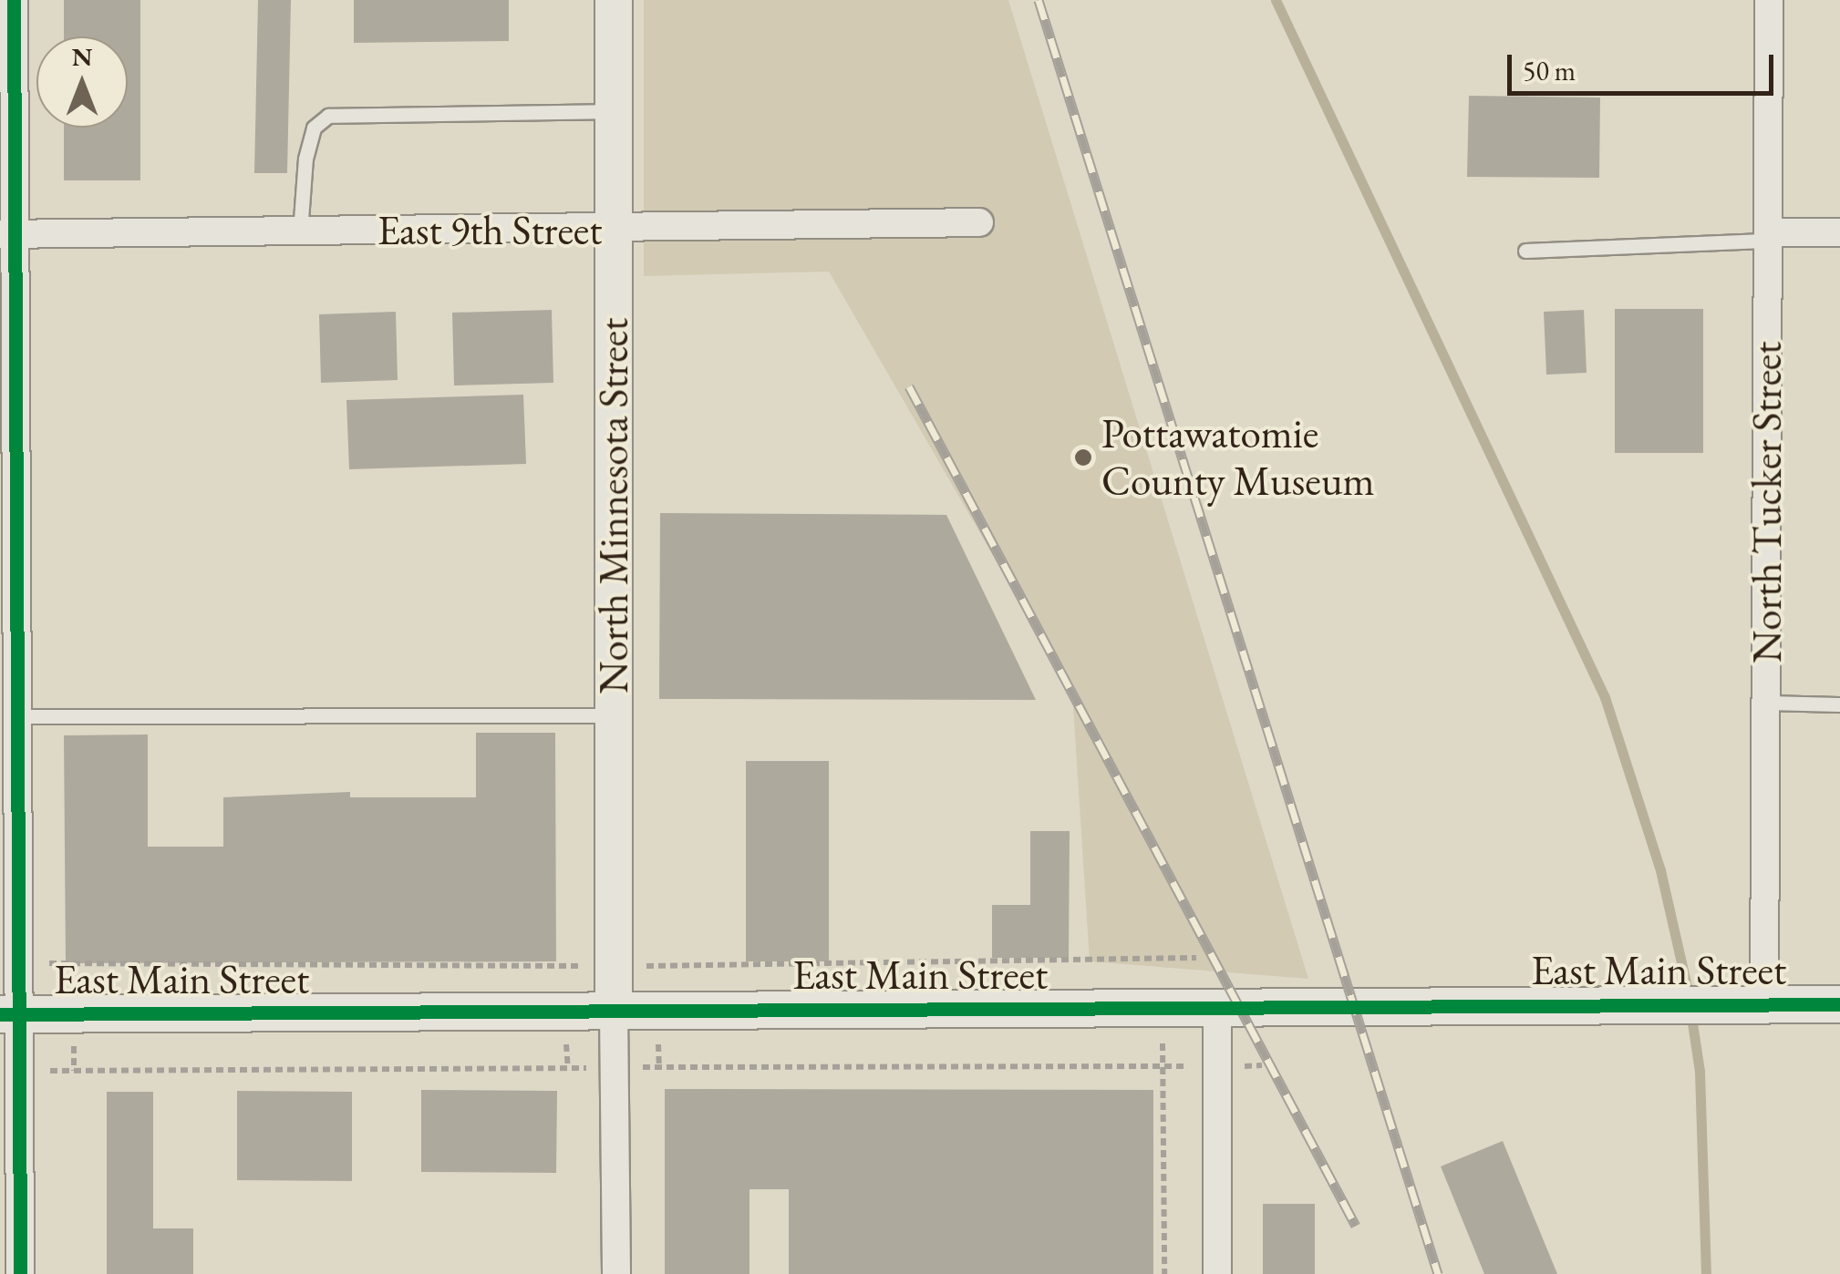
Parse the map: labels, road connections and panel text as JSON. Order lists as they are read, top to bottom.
{
  "streets": {
    "street": [
      "East 9th Street",
      "North Tucker Street",
      "North Minnesota Street",
      "East Main Street"
    ]
  },
  "crossings": [
    ["East 9th Street", "North Minnesota Street"],
    ["North Tucker Street", "East Main Street"],
    ["North Minnesota Street", "East Main Street"]
  ],
  "places": ["Pottawatomie County Museum"],
  "scale_bar": "50 m",
  "north": "top"
}
